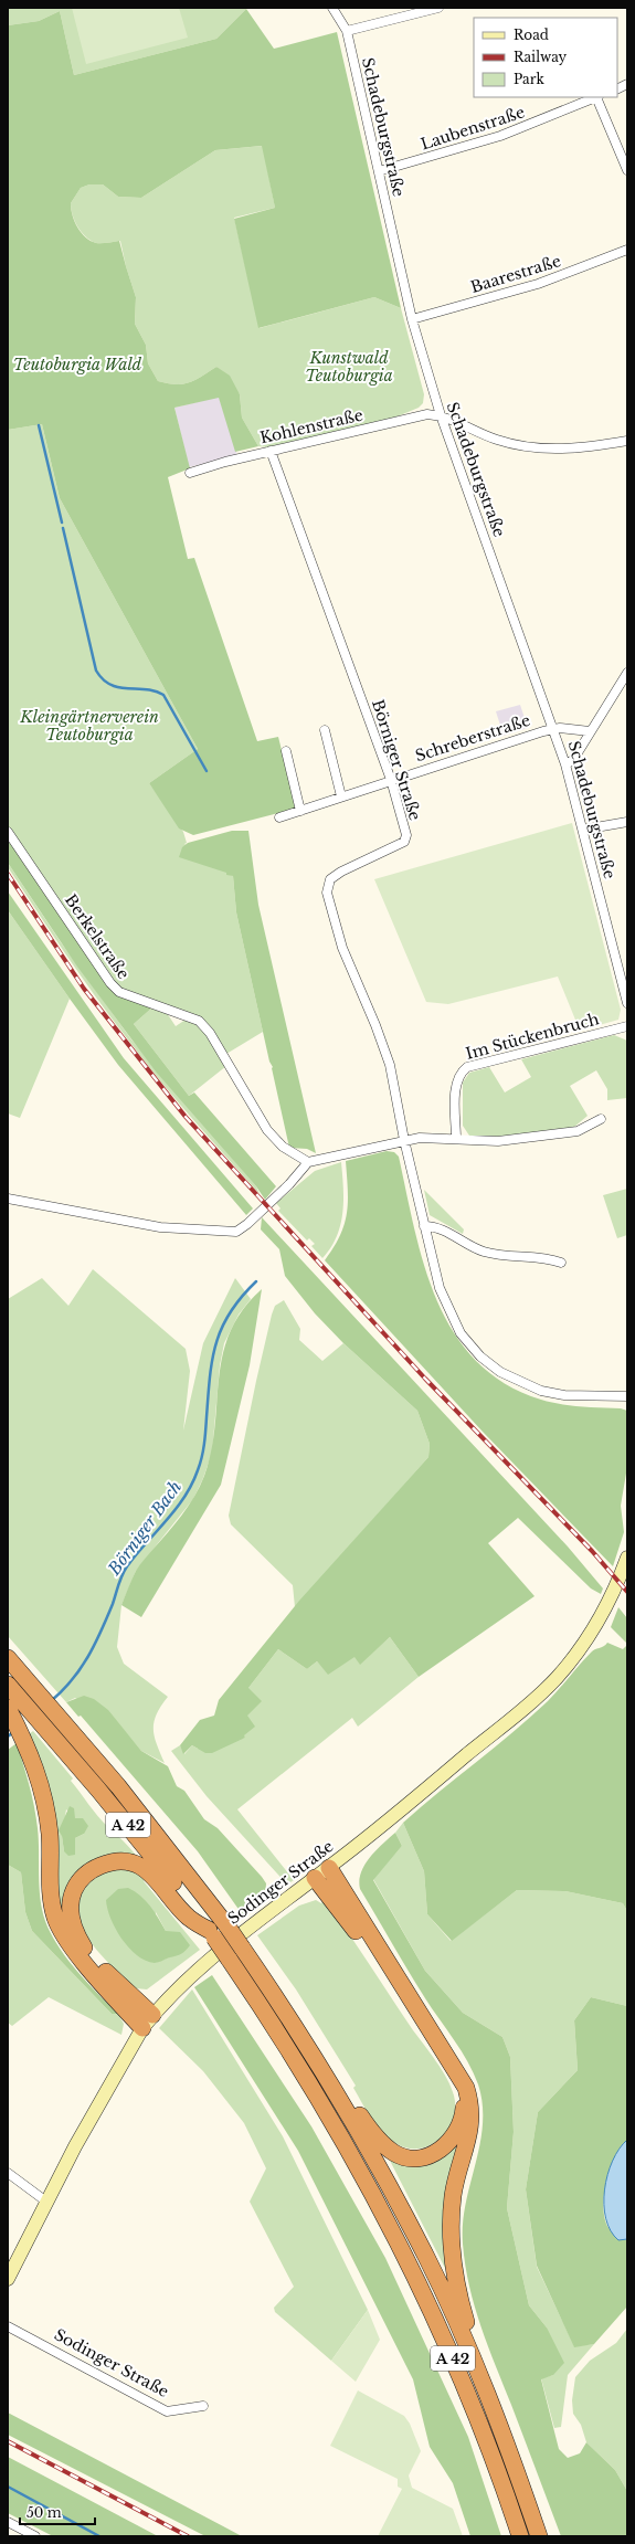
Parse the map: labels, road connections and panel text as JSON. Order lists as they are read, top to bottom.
{
  "streets": {
    "highway": ["A 42"],
    "main road": ["Sodinger Straße"],
    "street": [
      "Schadeburgstraße",
      "Laubenstraße",
      "Baarestraße",
      "Kohlenstraße",
      "Schreberstraße",
      "Börniger Straße",
      "Berkelstraße",
      "Im Stückenbruch"
    ]
  },
  "crossings": [
    ["Schadeburgstraße", "Laubenstraße"],
    ["Schadeburgstraße", "Baarestraße"],
    ["Schadeburgstraße", "Kohlenstraße"],
    ["Schadeburgstraße", "Schreberstraße"],
    ["Kohlenstraße", "Börniger Straße"],
    ["Schreberstraße", "Börniger Straße"]
  ],
  "water": ["Börniger Bach"],
  "parks": ["Kunstwald Teutoburgia", "Teutoburgia Wald", "Kleingärtnerverein Teutoburgia"],
  "legend": ["Road", "Railway", "Park"],
  "scale_bar": "50 m"
}
